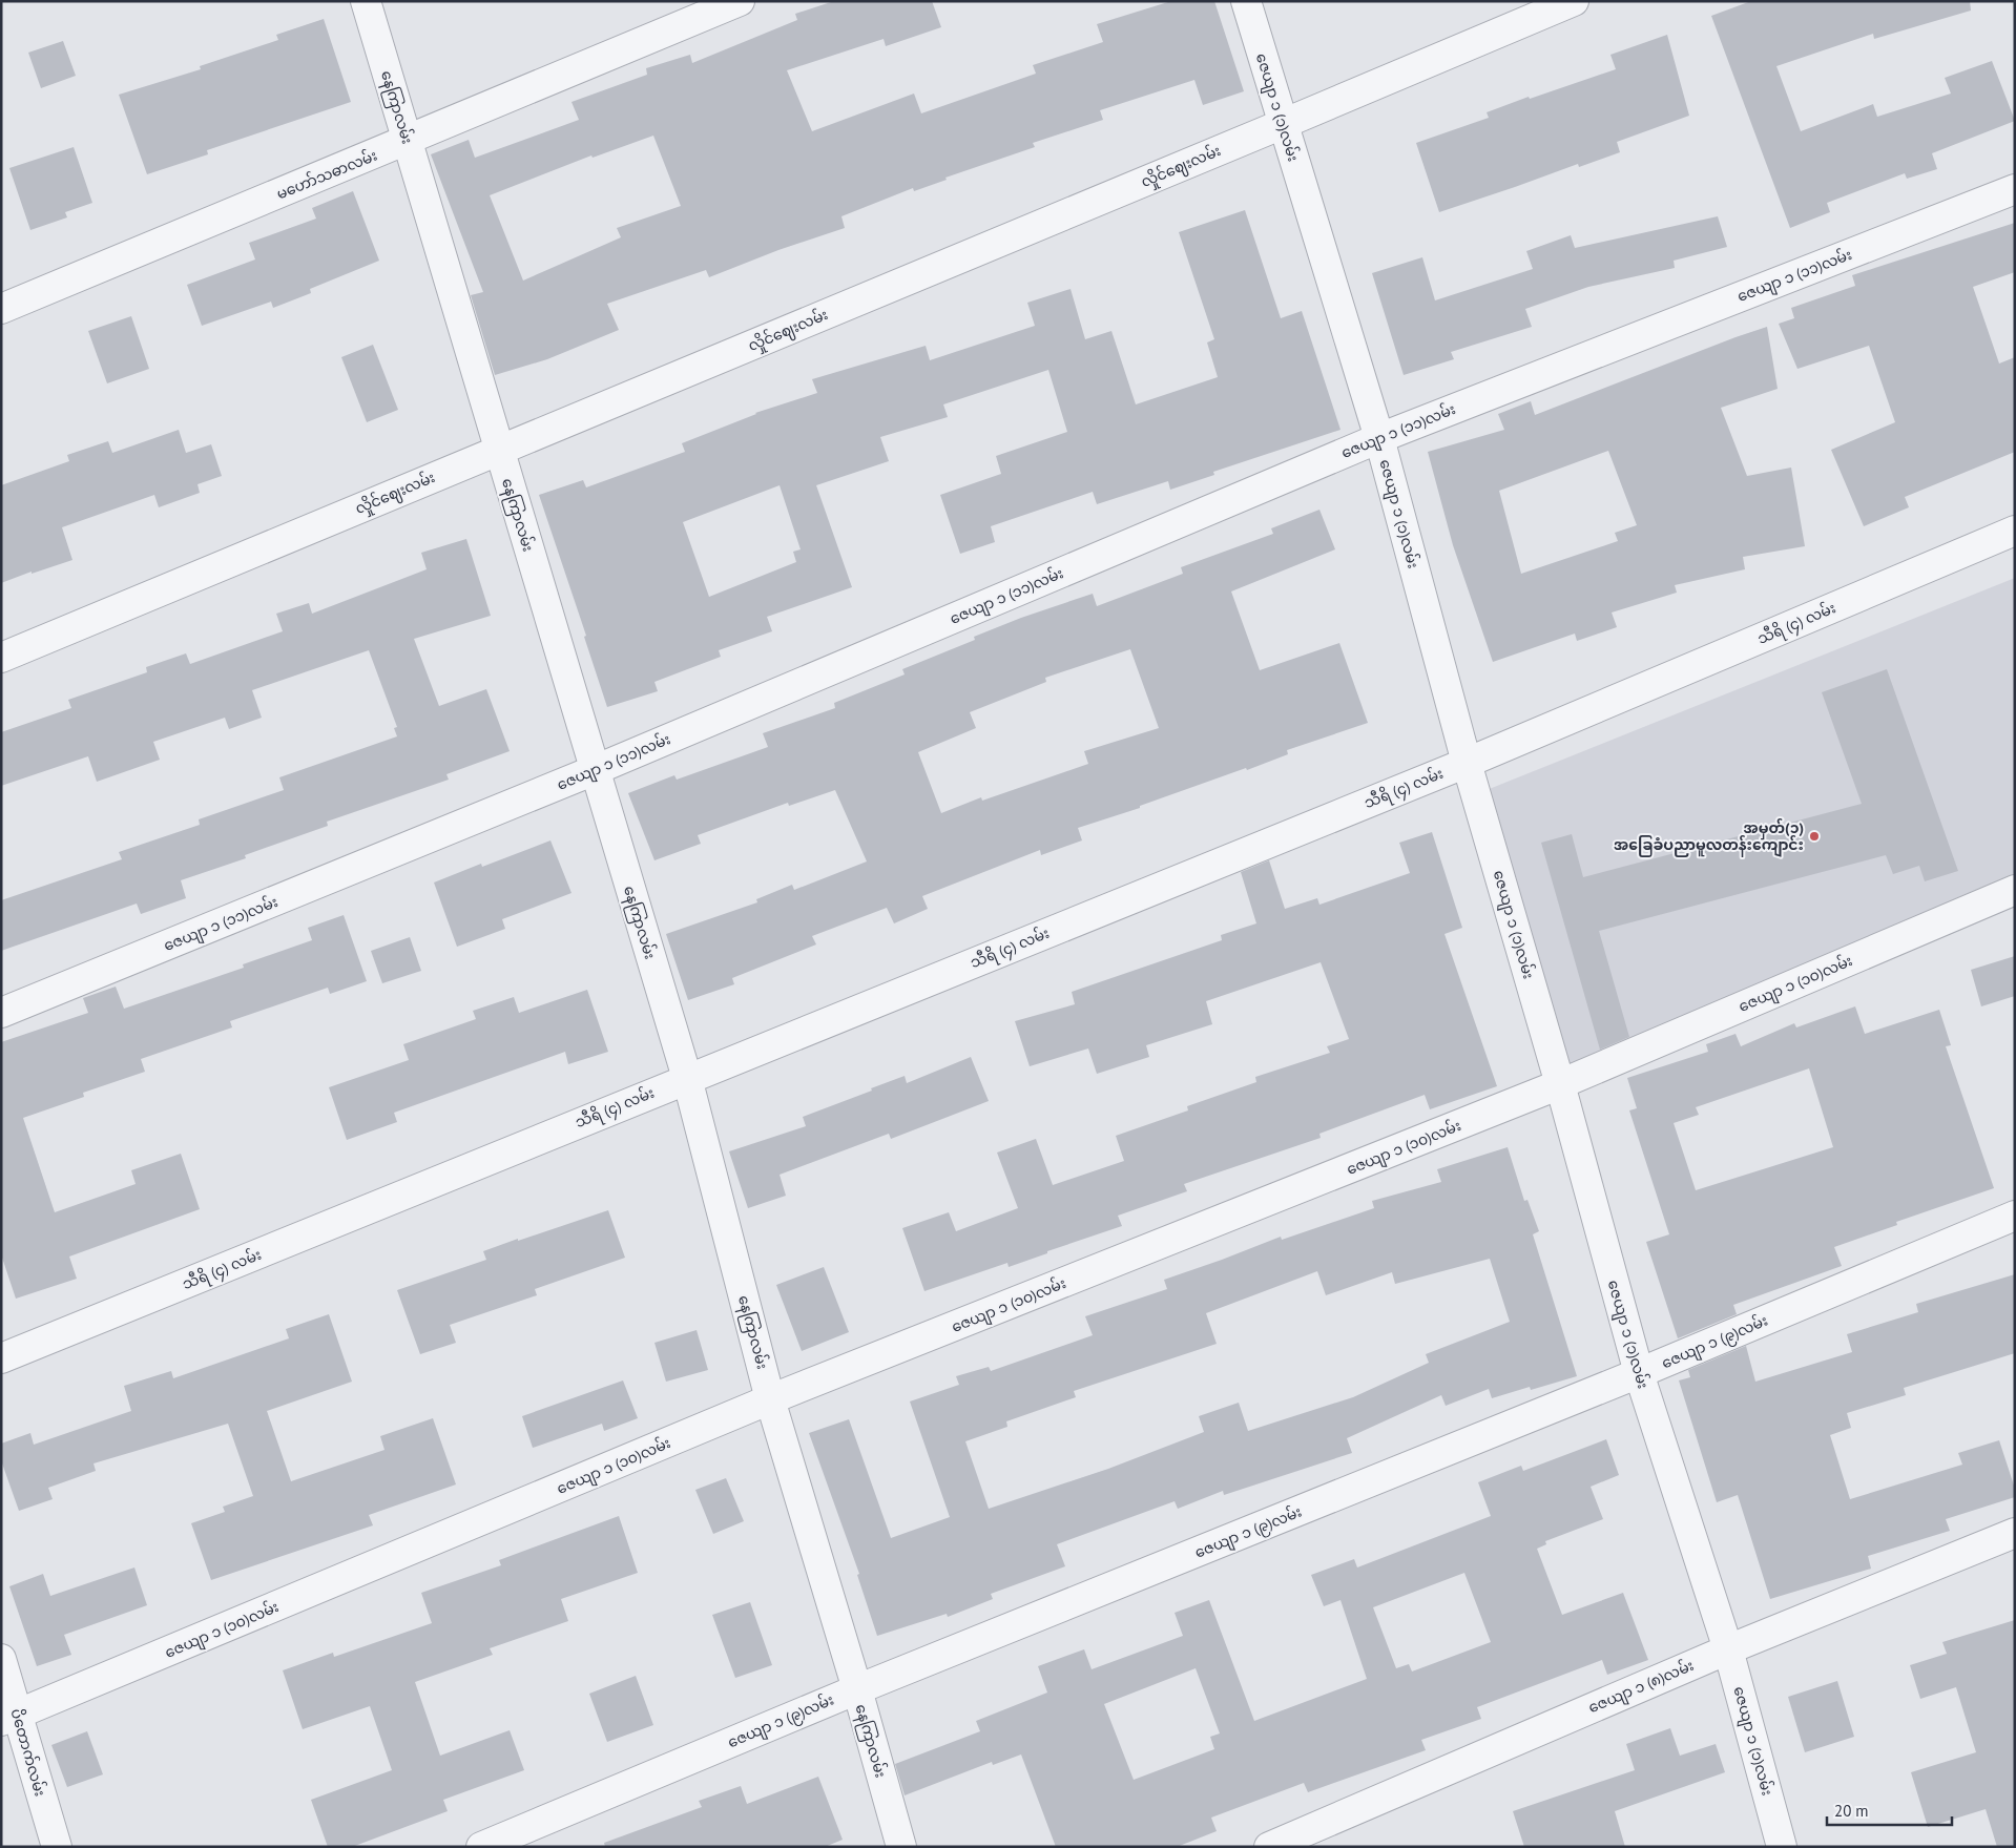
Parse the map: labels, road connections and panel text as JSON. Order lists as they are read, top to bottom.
{
  "streets": {
    "street": [
      "နေကြာလမ်း",
      "ဇေယျာ ၁ (၁)လမ်း",
      "လှိုင်ဈေးလမ်း",
      "မဟော်သဓာလမ်း",
      "ဇေယျာ ၁ (၁၁)လမ်း",
      "သီရိ (၄) လမ်း",
      "ဇေယျာ ၁ (၁၀)လမ်း",
      "ဇေယျာ ၁ (၉)လမ်း",
      "ဇေယျာ ၁ (၈)လမ်း",
      "ပိတောက်လမ်း"
    ]
  },
  "crossings": [
    ["နေကြာလမ်း", "လှိုင်ဈေးလမ်း"],
    ["နေကြာလမ်း", "မဟော်သဓာလမ်း"],
    ["နေကြာလမ်း", "ဇေယျာ ၁ (၁၁)လမ်း"],
    ["နေကြာလမ်း", "သီရိ (၄) လမ်း"],
    ["နေကြာလမ်း", "ဇေယျာ ၁ (၁၀)လမ်း"],
    ["နေကြာလမ်း", "ဇေယျာ ၁ (၉)လမ်း"],
    ["ဇေယျာ ၁ (၁)လမ်း", "လှိုင်ဈေးလမ်း"],
    ["ဇေယျာ ၁ (၁)လမ်း", "ဇေယျာ ၁ (၁၁)လမ်း"],
    ["ဇေယျာ ၁ (၁)လမ်း", "သီရိ (၄) လမ်း"],
    ["ဇေယျာ ၁ (၁)လမ်း", "ဇေယျာ ၁ (၁၀)လမ်း"],
    ["ဇေယျာ ၁ (၁)လမ်း", "ဇေယျာ ၁ (၉)လမ်း"],
    ["ဇေယျာ ၁ (၁)လမ်း", "ဇေယျာ ၁ (၈)လမ်း"],
    ["ဇေယျာ ၁ (၁၀)လမ်း", "ပိတောက်လမ်း"]
  ],
  "places": ["အမှတ်(၁) အခြေခံပညာမူလတန်းကျောင်း"],
  "scale_bar": "20 m"
}
